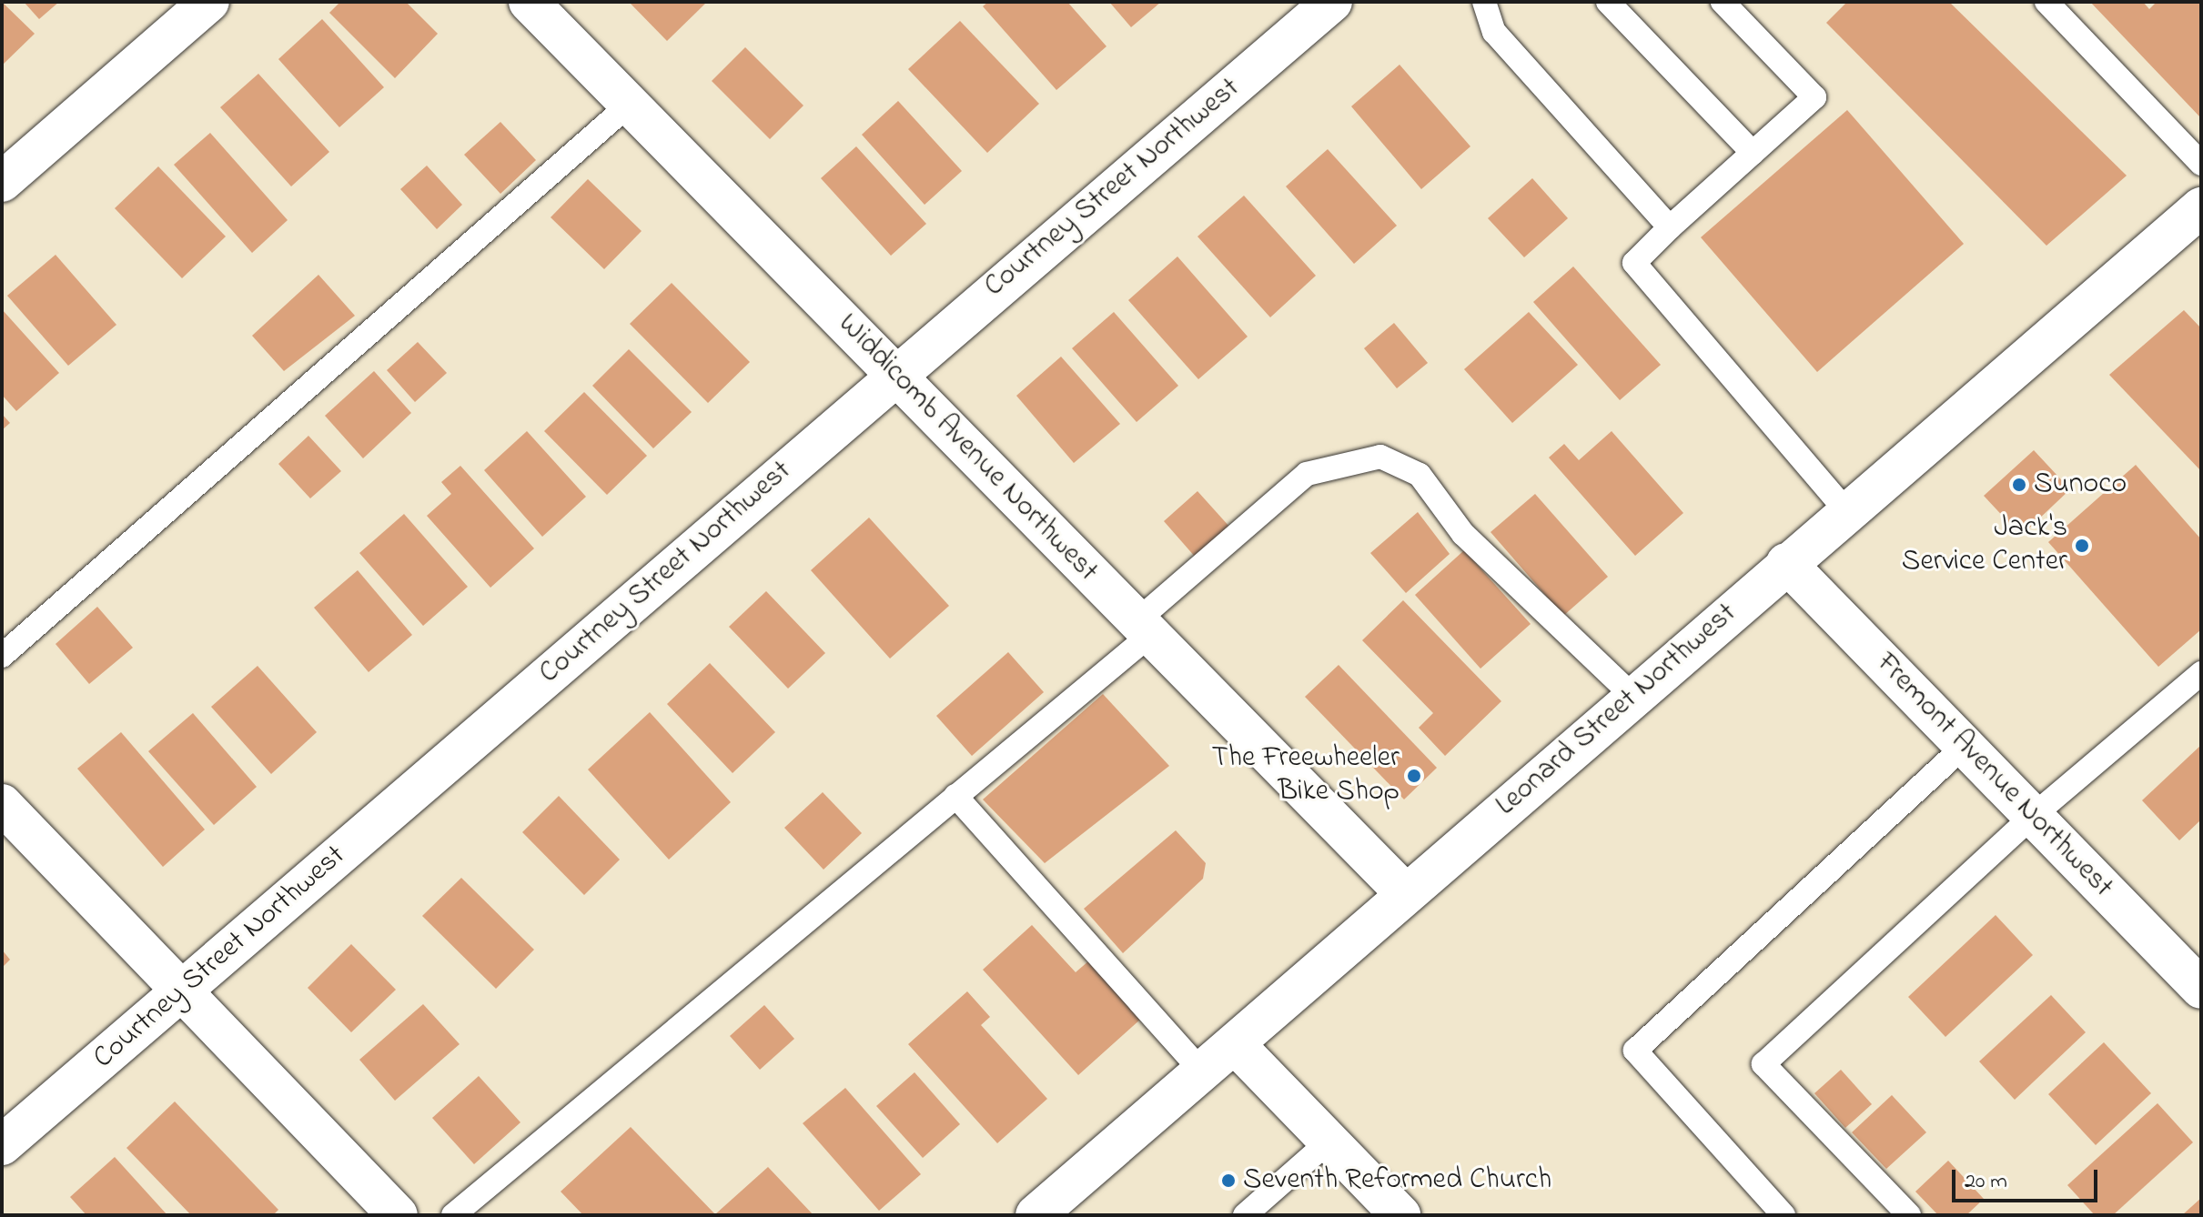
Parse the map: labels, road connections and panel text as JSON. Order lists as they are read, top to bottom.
{
  "streets": {
    "street": [
      "Courtney Street Northwest",
      "Widdicomb Avenue Northwest",
      "Leonard Street Northwest",
      "Fremont Avenue Northwest"
    ]
  },
  "crossings": [
    ["Courtney Street Northwest", "Widdicomb Avenue Northwest"],
    ["Widdicomb Avenue Northwest", "Leonard Street Northwest"],
    ["Leonard Street Northwest", "Fremont Avenue Northwest"]
  ],
  "places": [
    "Sunoco",
    "Jack's Service Center",
    "The Freewheeler Bike Shop",
    "Seventh Reformed Church"
  ],
  "scale_bar": "20 m"
}
